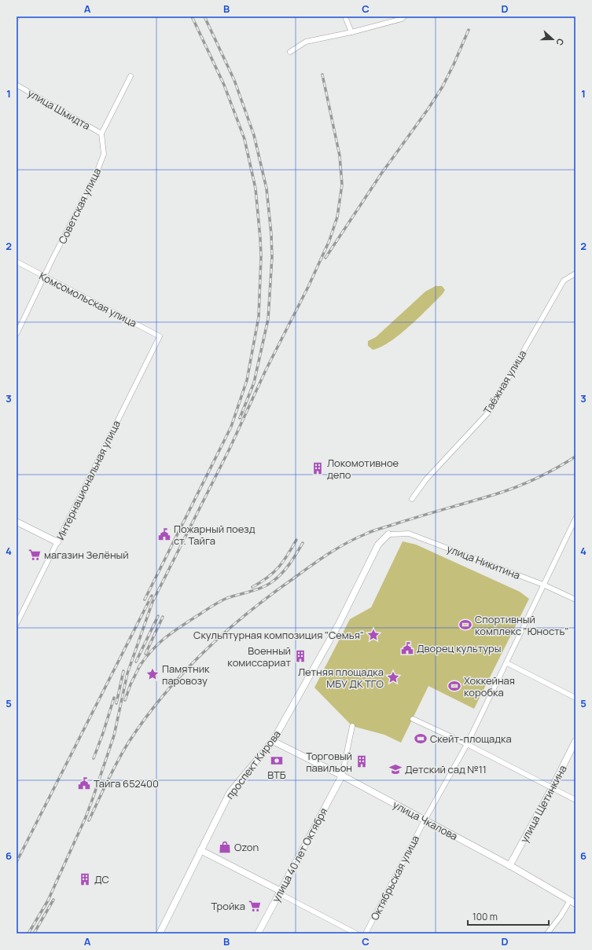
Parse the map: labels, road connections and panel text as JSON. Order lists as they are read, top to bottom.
{
  "streets": {
    "street": [
      "улица Шмидта",
      "Советская улица",
      "Комсомольская улица",
      "Таёжная улица",
      "Интернациональная улица",
      "улица Никитина",
      "проспект Кирова",
      "улица Щетинкина",
      "улица Чкалова",
      "улица 40 лет Октября",
      "Октябрьская улица"
    ]
  },
  "crossings": [
    ["улица Шмидта", "Советская улица"],
    ["Советская улица", "Комсомольская улица"],
    ["Комсомольская улица", "Интернациональная улица"],
    ["улица Никитина", "проспект Кирова"],
    ["улица Никитина", "Октябрьская улица"],
    ["проспект Кирова", "улица Чкалова"],
    ["улица Щетинкина", "улица Чкалова"],
    ["улица Чкалова", "улица 40 лет Октября"],
    ["улица Чкалова", "Октябрьская улица"]
  ],
  "places": {
    "building": [
      "Локомотивное депо",
      "Военный комиссариат",
      "Торговый павильон",
      "ДС"
    ],
    "public building": ["Пожарный поезд ст. Тайга", "Дворец культуры", "Тайга 652400"],
    "supermarket": ["магазин Зелёный", "Тройка"],
    "sports": ["Спортивный комплекс \"Юность\"", "Хоккейная коробка", "Скейт-площадка"],
    "place": ["Скульптурная композиция \"Семья\"", "Памятник паровозу", "Летняя площадка МБУ ДК ТГО"],
    "bank": ["ВТБ"],
    "school or university": ["Детский сад №11"],
    "shop": ["Ozon"]
  },
  "scale_bar": "100 m",
  "north": "right",
  "grid": {
    "columns": [
      "A",
      "B",
      "C",
      "D"
    ],
    "rows": [
      "1",
      "2",
      "3",
      "4",
      "5",
      "6"
    ]
  }
}
